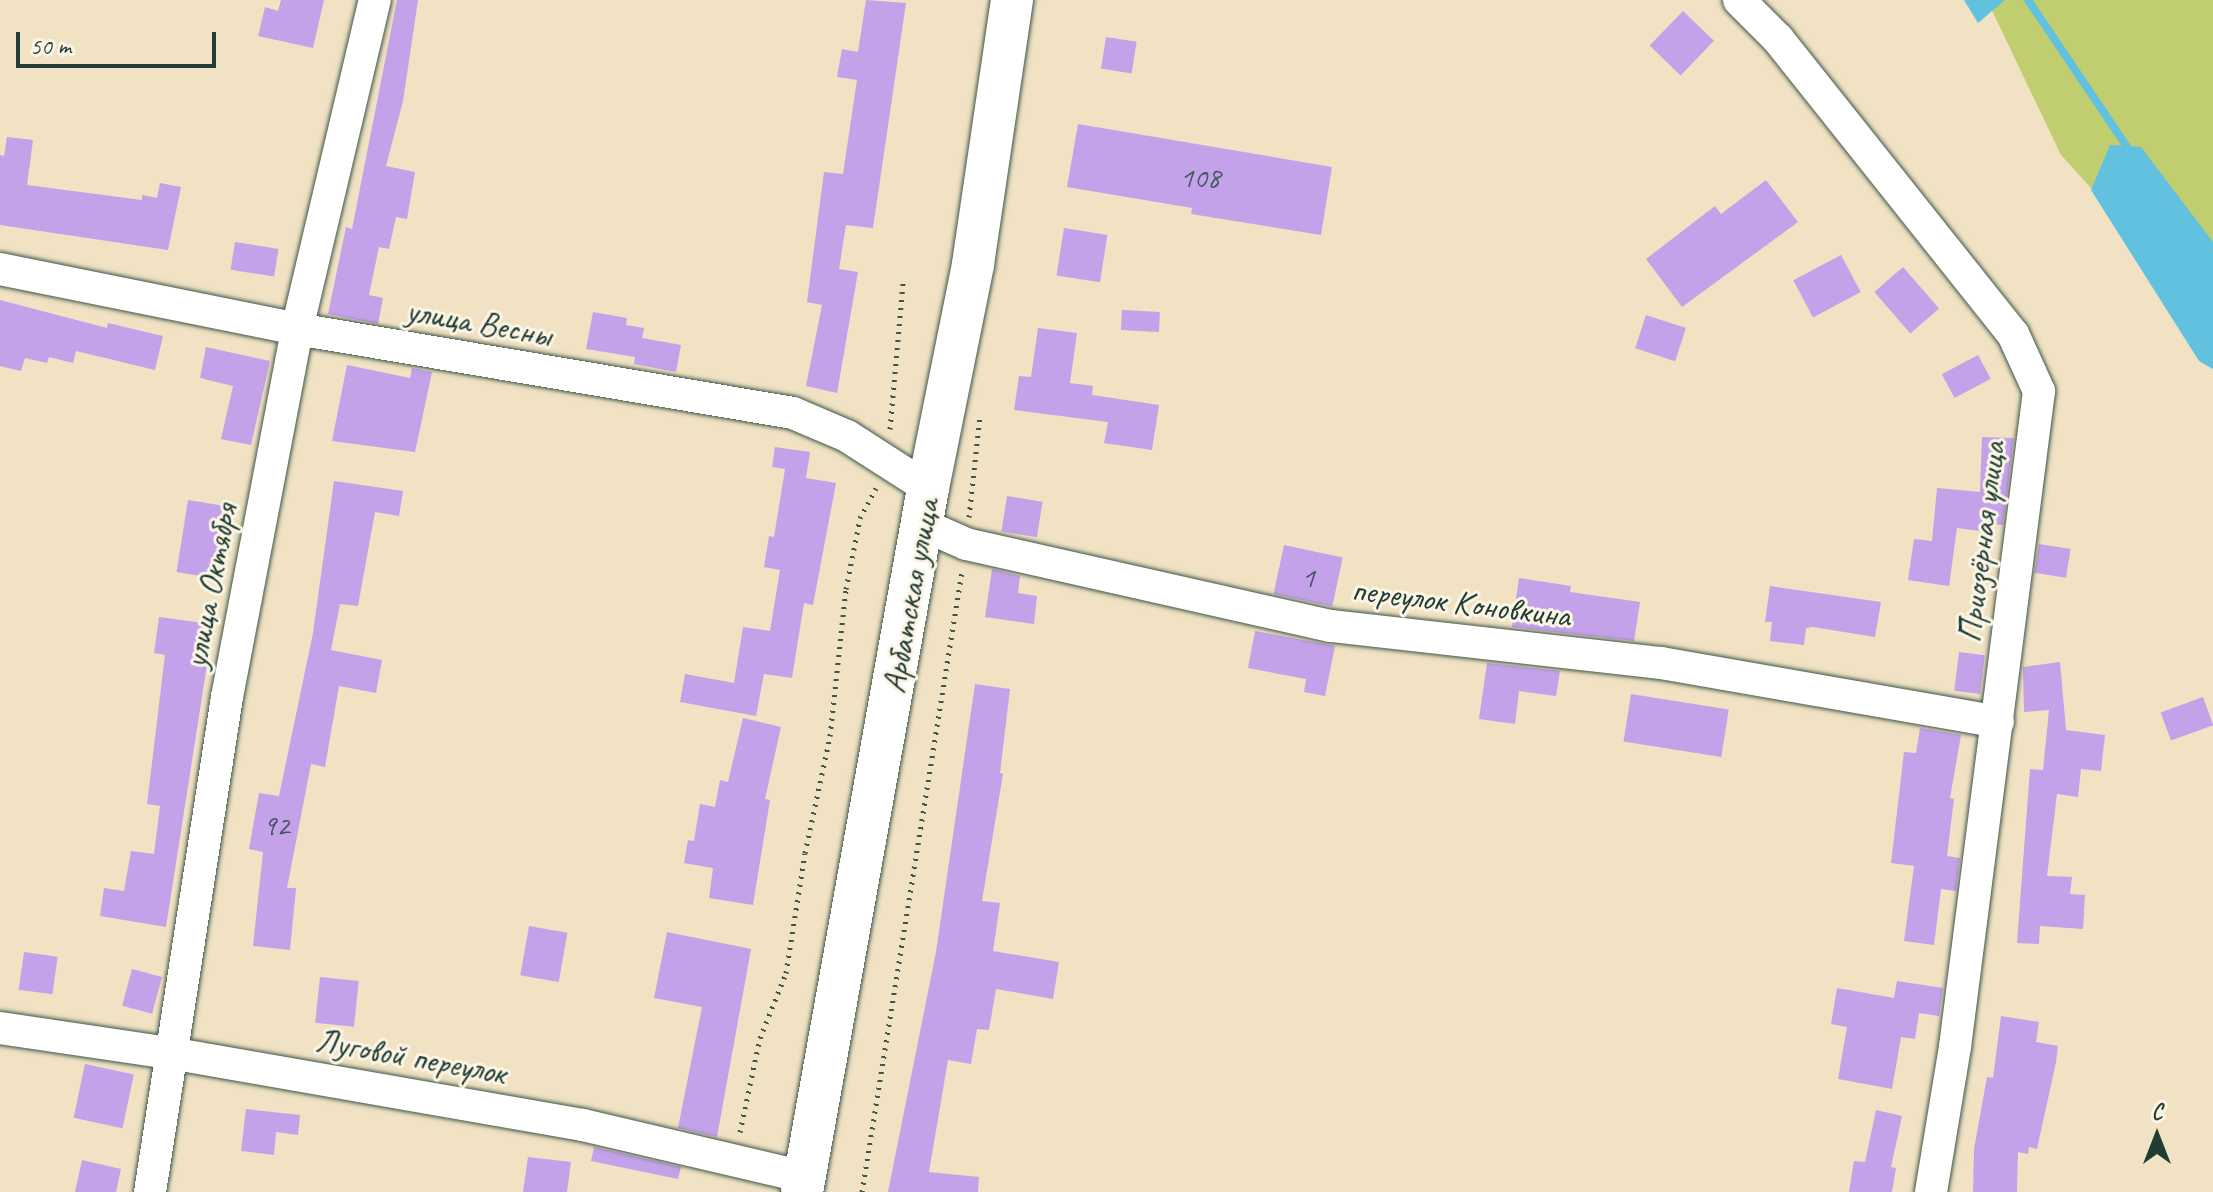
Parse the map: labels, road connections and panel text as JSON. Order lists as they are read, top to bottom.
{
  "streets": {
    "main road": ["Арбатская улица"],
    "street": [
      "улица Весны",
      "Приозёрная улица",
      "улица Октября",
      "переулок Коновкина",
      "Луговой переулок"
    ]
  },
  "crossings": [
    ["улица Весны", "улица Октября"],
    ["улица Весны", "Арбатская улица"],
    ["улица Весны", "переулок Коновкина"],
    ["Приозёрная улица", "переулок Коновкина"],
    ["улица Октября", "Луговой переулок"],
    ["Арбатская улица", "переулок Коновкина"],
    ["Арбатская улица", "Луговой переулок"]
  ],
  "house_numbers": ["108", "1", "92"],
  "scale_bar": "50 m",
  "north": "top"
}
